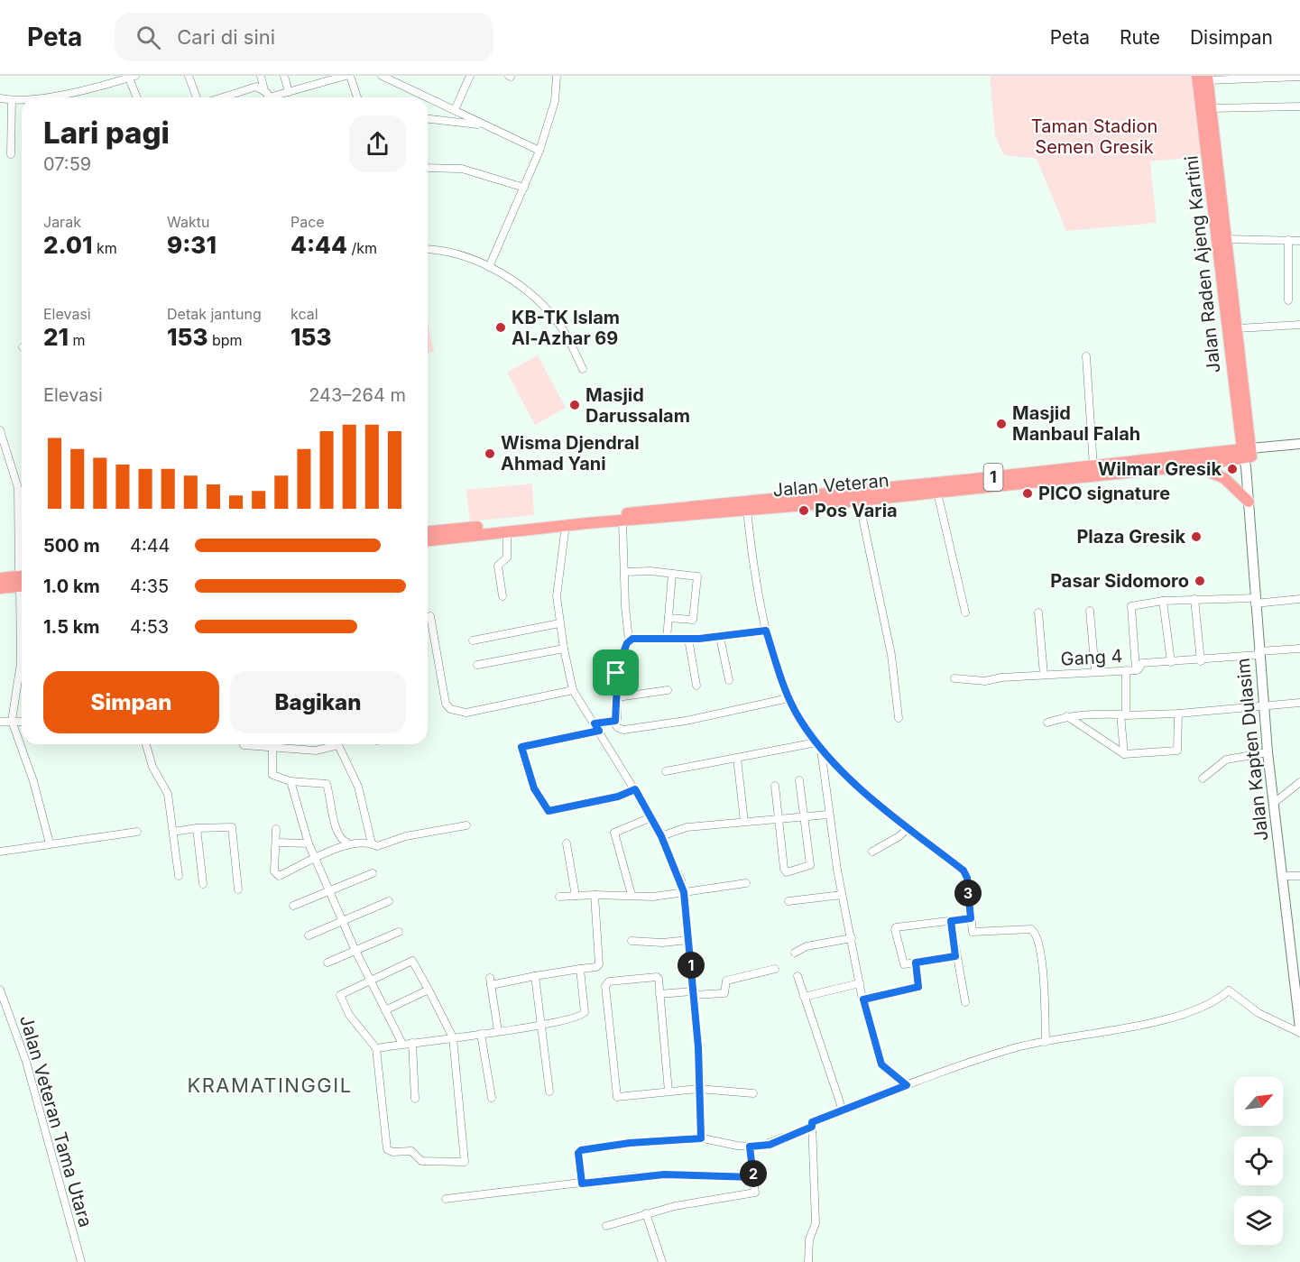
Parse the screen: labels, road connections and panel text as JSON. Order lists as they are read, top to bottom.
{
  "streets": {
    "highway": ["Jalan Raden Ajeng Kartini", "1", "Jalan Veteran"],
    "main road": ["Jalan Kapten Dulasim"],
    "street": ["Gang 4", "Jalan Veteran Tama Utara"]
  },
  "crossings": [
    ["Jalan Raden Ajeng Kartini", "Jalan Veteran"],
    ["Jalan Raden Ajeng Kartini", "Jalan Kapten Dulasim"],
    ["Jalan Veteran", "Jalan Kapten Dulasim"],
    ["Gang 4", "Jalan Kapten Dulasim"]
  ],
  "districts": ["KRAMATINGGIL"],
  "parks": ["Taman Stadion Semen Gresik"],
  "places": [
    "KB-TK Islam Al-Azhar 69",
    "Masjid Darussalam",
    "Masjid Manbaul Falah",
    "Wisma Djendral Ahmad Yani",
    "Wilmar Gresik",
    "PICO signature",
    "Pos Varia",
    "Plaza Gresik",
    "Pasar Sidomoro"
  ],
  "north": "top right",
  "page": {
    "header": "Peta",
    "search": "Cari di sini",
    "nav": ["Peta", "Rute", "Disimpan"],
    "heading": ["Lari pagi", "07:59"],
    "stats": [
      ["Jarak", "2.01 km"],
      ["Waktu", "9:31"],
      ["Pace", "4:44 /km"],
      ["Elevasi", "21 m"],
      ["Detak jantung", "153 bpm"],
      ["kcal", "153"]
    ],
    "chart": ["Elevasi", "243–264 m"],
    "list": [
      {
        "name": "500 m",
        "note": "4:44"
      },
      {
        "name": "1.0 km",
        "note": "4:35"
      },
      {
        "name": "1.5 km",
        "note": "4:53"
      }
    ],
    "buttons": ["Simpan", "Bagikan"],
    "pins": ["3", "1", "2"]
  }
}
